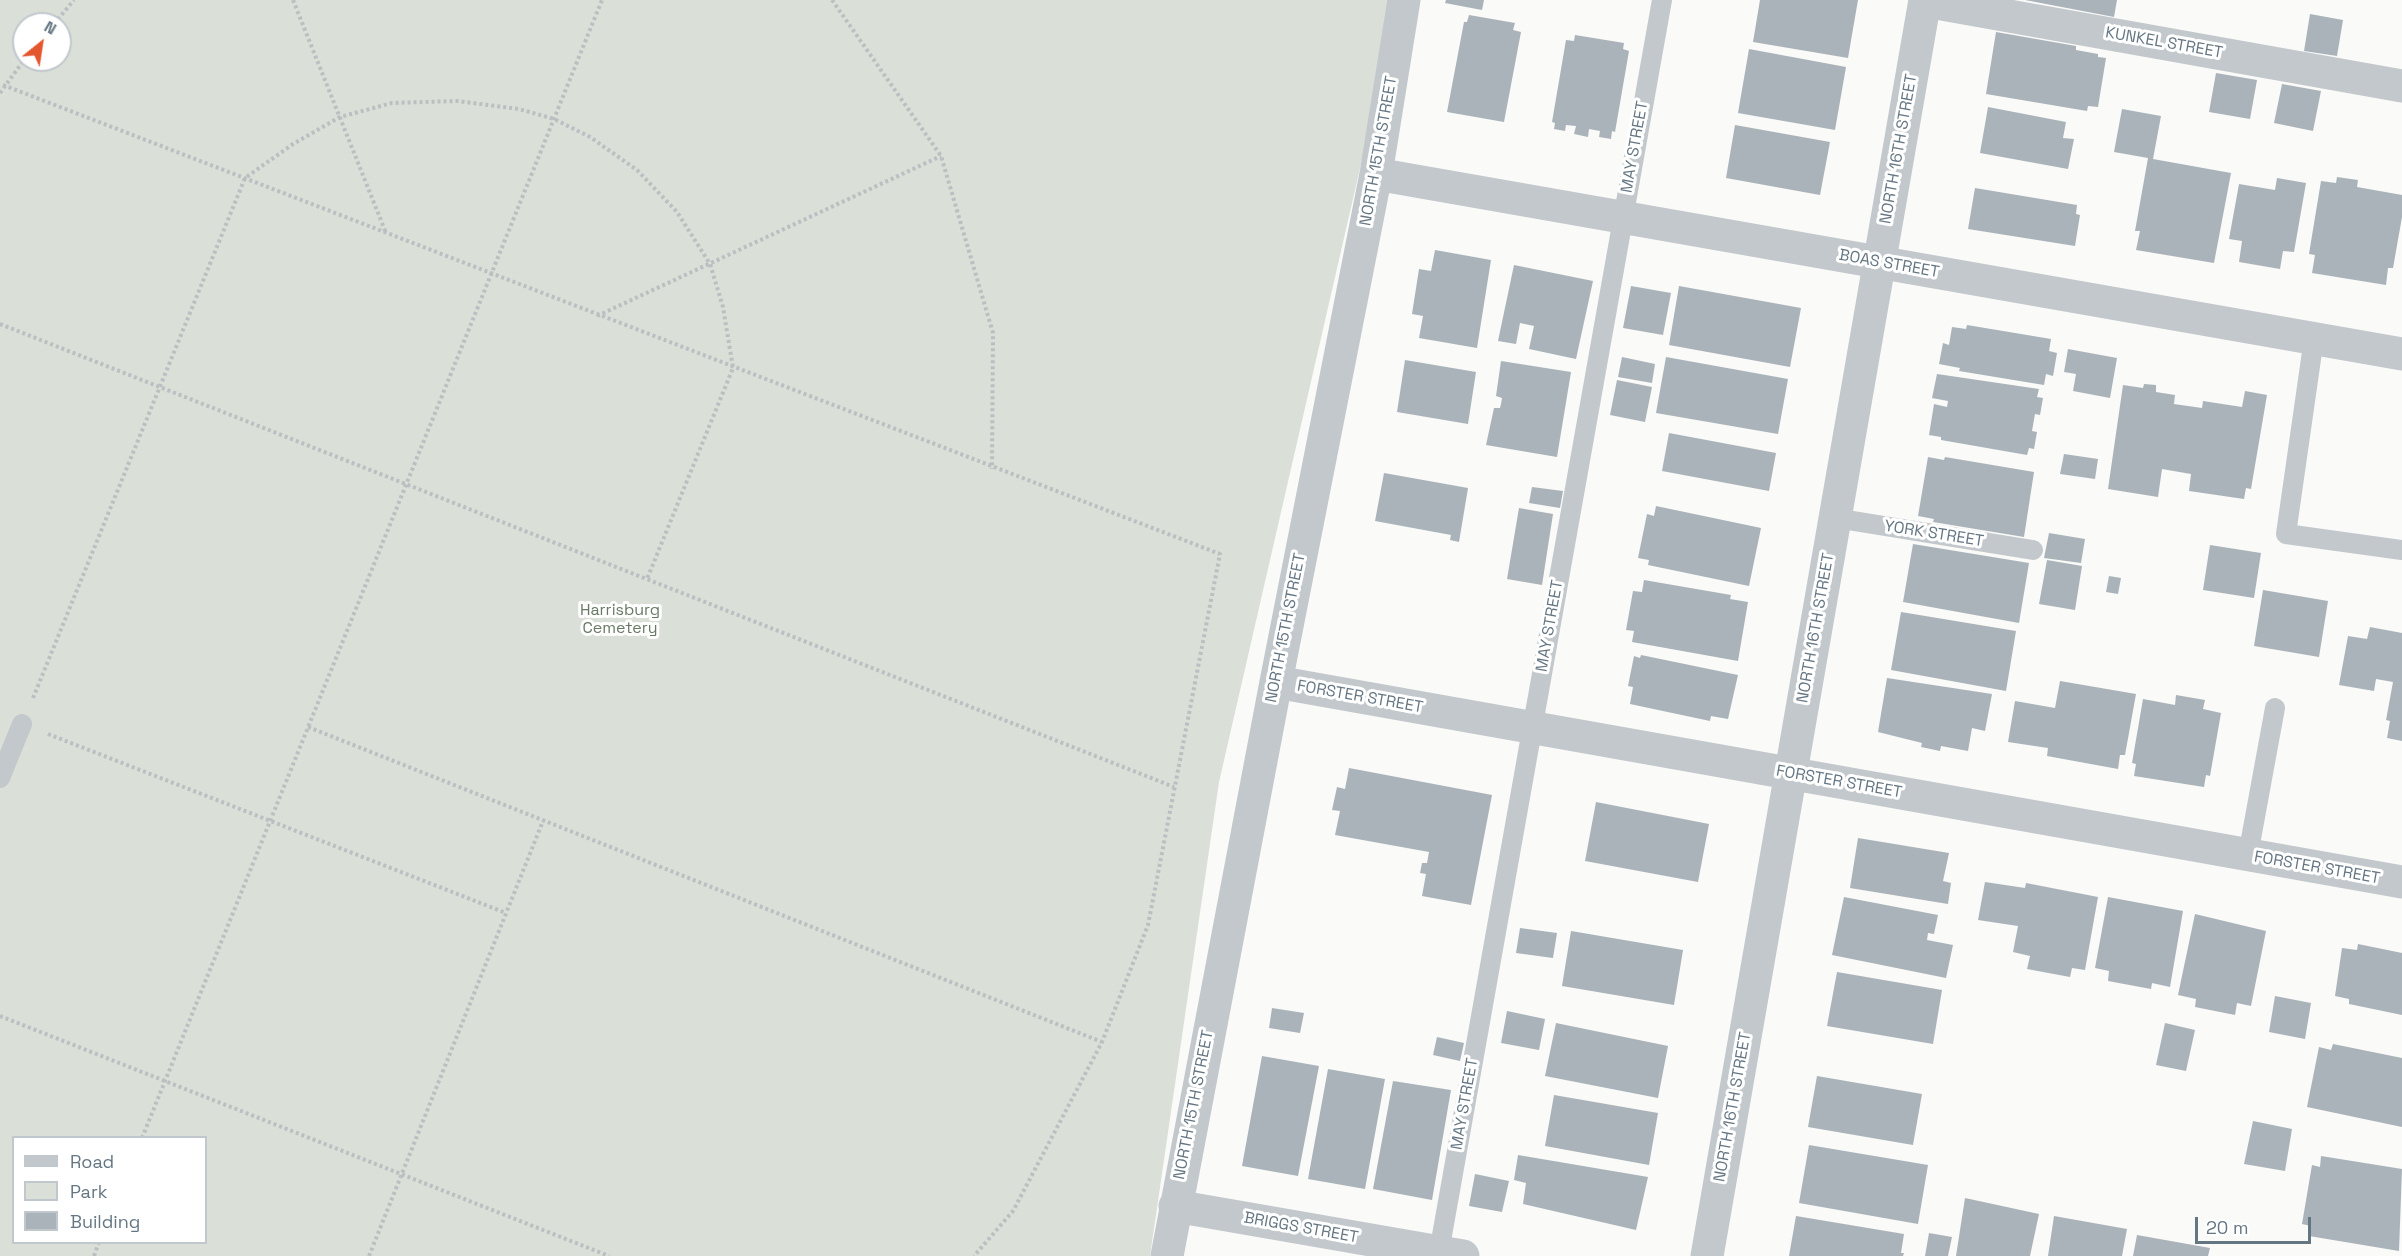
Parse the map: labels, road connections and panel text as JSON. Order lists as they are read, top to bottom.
{
  "streets": {
    "street": [
      "KUNKEL STREET",
      "NORTH 16TH STREET",
      "NORTH 15TH STREET",
      "BOAS STREET",
      "FORSTER STREET",
      "BRIGGS STREET"
    ],
    "lane": ["MAY STREET", "YORK STREET"]
  },
  "crossings": [
    ["KUNKEL STREET", "NORTH 16TH STREET"],
    ["MAY STREET", "BOAS STREET"],
    ["MAY STREET", "FORSTER STREET"],
    ["MAY STREET", "BRIGGS STREET"],
    ["NORTH 16TH STREET", "BOAS STREET"],
    ["NORTH 16TH STREET", "YORK STREET"],
    ["NORTH 16TH STREET", "FORSTER STREET"],
    ["NORTH 15TH STREET", "BOAS STREET"],
    ["NORTH 15TH STREET", "FORSTER STREET"],
    ["NORTH 15TH STREET", "BRIGGS STREET"]
  ],
  "parks": ["Harrisburg Cemetery"],
  "legend": ["Road", "Park", "Building"],
  "scale_bar": "20 m",
  "north": "top right"
}
